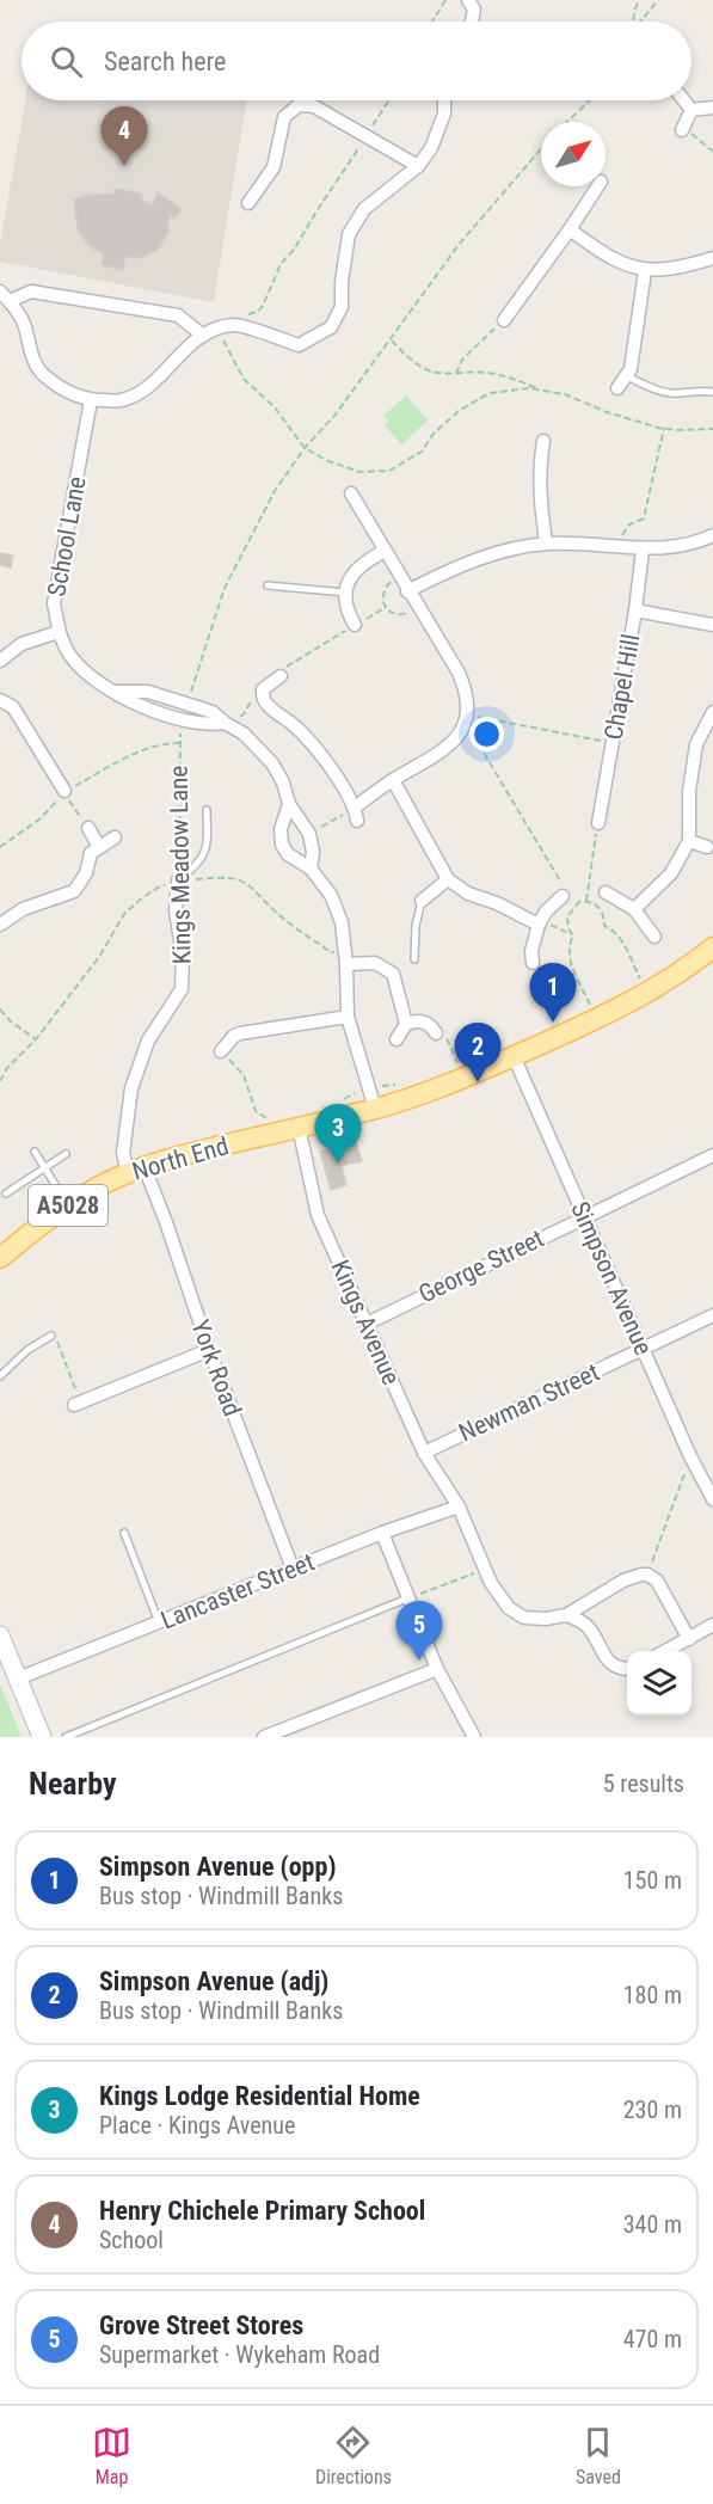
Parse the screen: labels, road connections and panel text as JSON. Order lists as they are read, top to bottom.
{
  "streets": {
    "main road": ["North End", "A5028"],
    "street": [
      "School Lane",
      "Chapel Hill",
      "Kings Meadow Lane",
      "George Street",
      "Simpson Avenue",
      "Kings Avenue",
      "York Road",
      "Newman Street",
      "Lancaster Street"
    ]
  },
  "crossings": [
    ["Kings Meadow Lane", "North End"],
    ["Kings Meadow Lane", "York Road"],
    ["North End", "A5028"],
    ["North End", "Kings Avenue"],
    ["North End", "York Road"],
    ["A5028", "Simpson Avenue"],
    ["A5028", "Kings Avenue"],
    ["George Street", "Simpson Avenue"],
    ["George Street", "Kings Avenue"],
    ["Simpson Avenue", "Newman Street"],
    ["Kings Avenue", "Newman Street"],
    ["Kings Avenue", "Lancaster Street"],
    ["York Road", "Lancaster Street"]
  ],
  "north": "top right",
  "page": {
    "search": "Search here",
    "pins": [
      "4",
      "1",
      "2",
      "3",
      "5"
    ],
    "heading": ["Nearby", "5 results"],
    "list": [
      {
        "mark": "1",
        "name": "Simpson Avenue (opp)",
        "note": "Bus stop · Windmill Banks",
        "value": "150 m"
      },
      {
        "mark": "2",
        "name": "Simpson Avenue (adj)",
        "note": "Bus stop · Windmill Banks",
        "value": "180 m"
      },
      {
        "mark": "3",
        "name": "Kings Lodge Residential Home",
        "note": "Place · Kings Avenue",
        "value": "230 m"
      },
      {
        "mark": "4",
        "name": "Henry Chichele Primary School",
        "note": "School",
        "value": "340 m"
      },
      {
        "mark": "5",
        "name": "Grove Street Stores",
        "note": "Supermarket · Wykeham Road",
        "value": "470 m"
      }
    ],
    "nav": ["Map", "Directions", "Saved"]
  }
}
